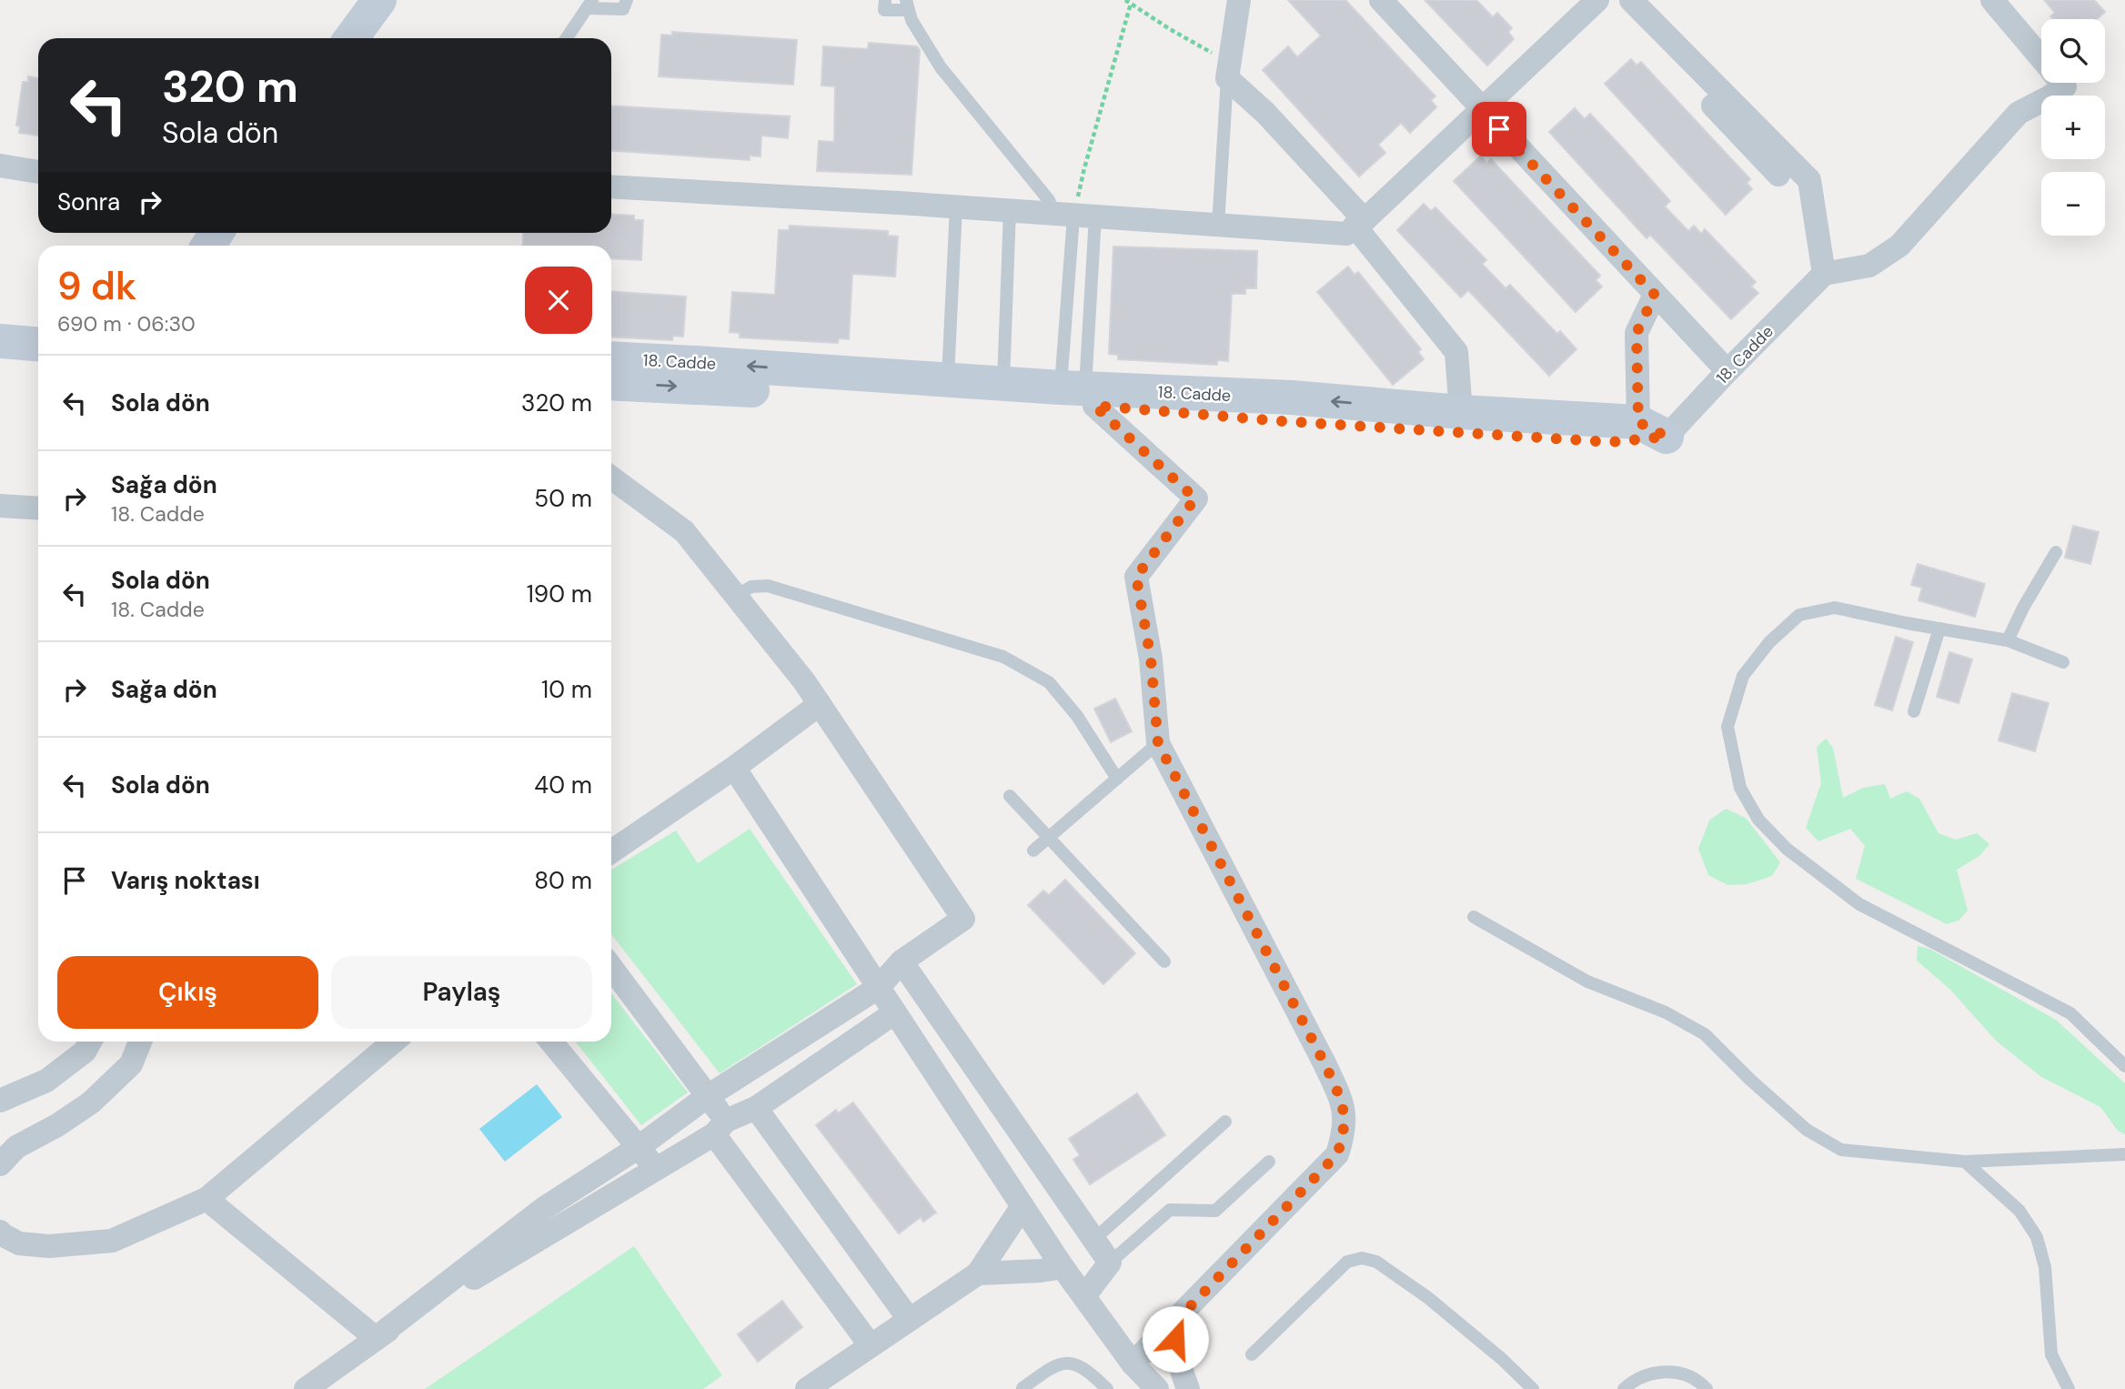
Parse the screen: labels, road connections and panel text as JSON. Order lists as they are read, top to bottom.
{
  "streets": {
    "street": ["18. Cadde"]
  },
  "page": {
    "map_buttons": ["+", "−"],
    "turn": ["320 m", "Sola dön"],
    "then": "Sonra",
    "heading": ["9 dk", "690 m · 06:30"],
    "list": [
      {
        "name": "Sola dön",
        "value": "320 m"
      },
      {
        "name": "Sağa dön",
        "note": "18. Cadde",
        "value": "50 m"
      },
      {
        "name": "Sola dön",
        "note": "18. Cadde",
        "value": "190 m"
      },
      {
        "name": "Sağa dön",
        "value": "10 m"
      },
      {
        "name": "Sola dön",
        "value": "40 m"
      },
      {
        "name": "Varış noktası",
        "value": "80 m"
      }
    ],
    "buttons": ["Çıkış", "Paylaş"]
  }
}
